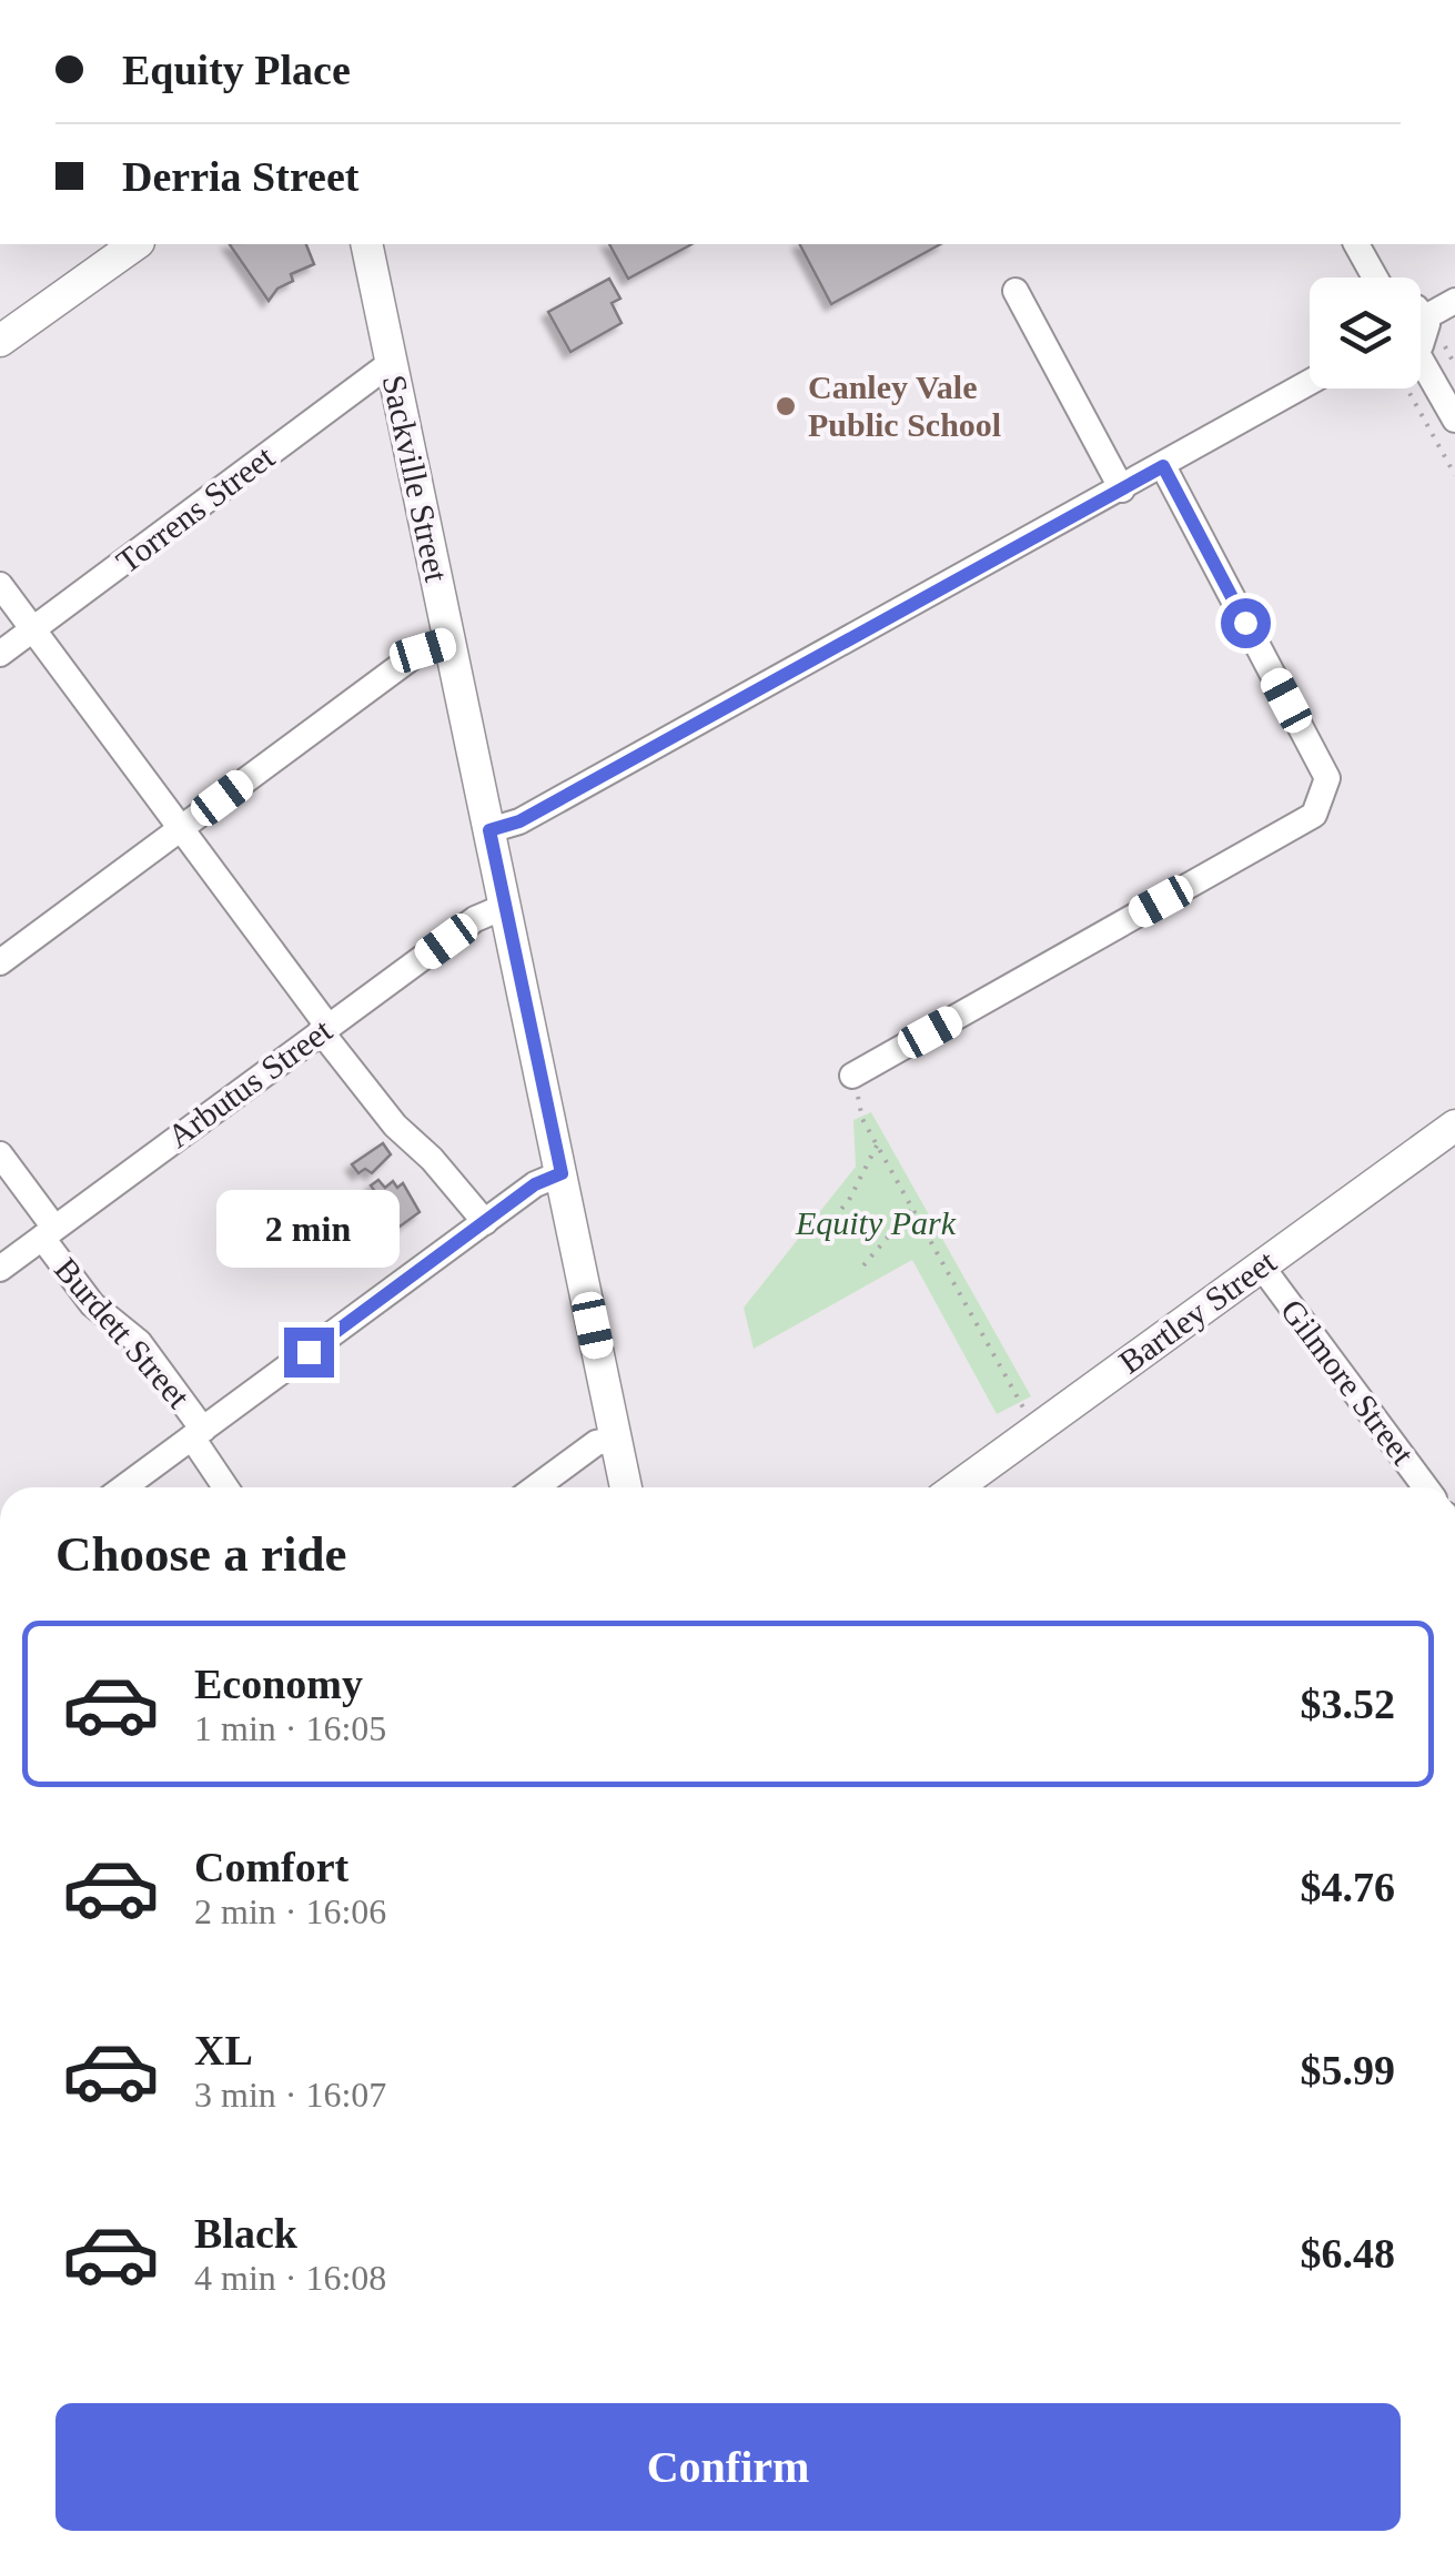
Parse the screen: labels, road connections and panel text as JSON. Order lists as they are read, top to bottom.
{
  "streets": {
    "main road": ["Sackville Street", "Bartley Street"],
    "street": [
      "Torrens Street",
      "Arbutus Street",
      "Burdett Street",
      "Gilmore Street"
    ]
  },
  "crossings": [
    ["Sackville Street", "Torrens Street"],
    ["Sackville Street", "Arbutus Street"],
    ["Arbutus Street", "Burdett Street"],
    ["Bartley Street", "Gilmore Street"]
  ],
  "parks": ["Equity Park"],
  "places": ["Canley Vale Public School"],
  "page": {
    "banner": ["Equity Place", "Derria Street"],
    "bubble": "2 min",
    "heading": "Choose a ride",
    "list": [
      {
        "name": "Economy",
        "note": "1 min · 16:05",
        "value": "$3.52"
      },
      {
        "name": "Comfort",
        "note": "2 min · 16:06",
        "value": "$4.76"
      },
      {
        "name": "XL",
        "note": "3 min · 16:07",
        "value": "$5.99"
      },
      {
        "name": "Black",
        "note": "4 min · 16:08",
        "value": "$6.48"
      }
    ],
    "buttons": "Confirm"
  }
}
